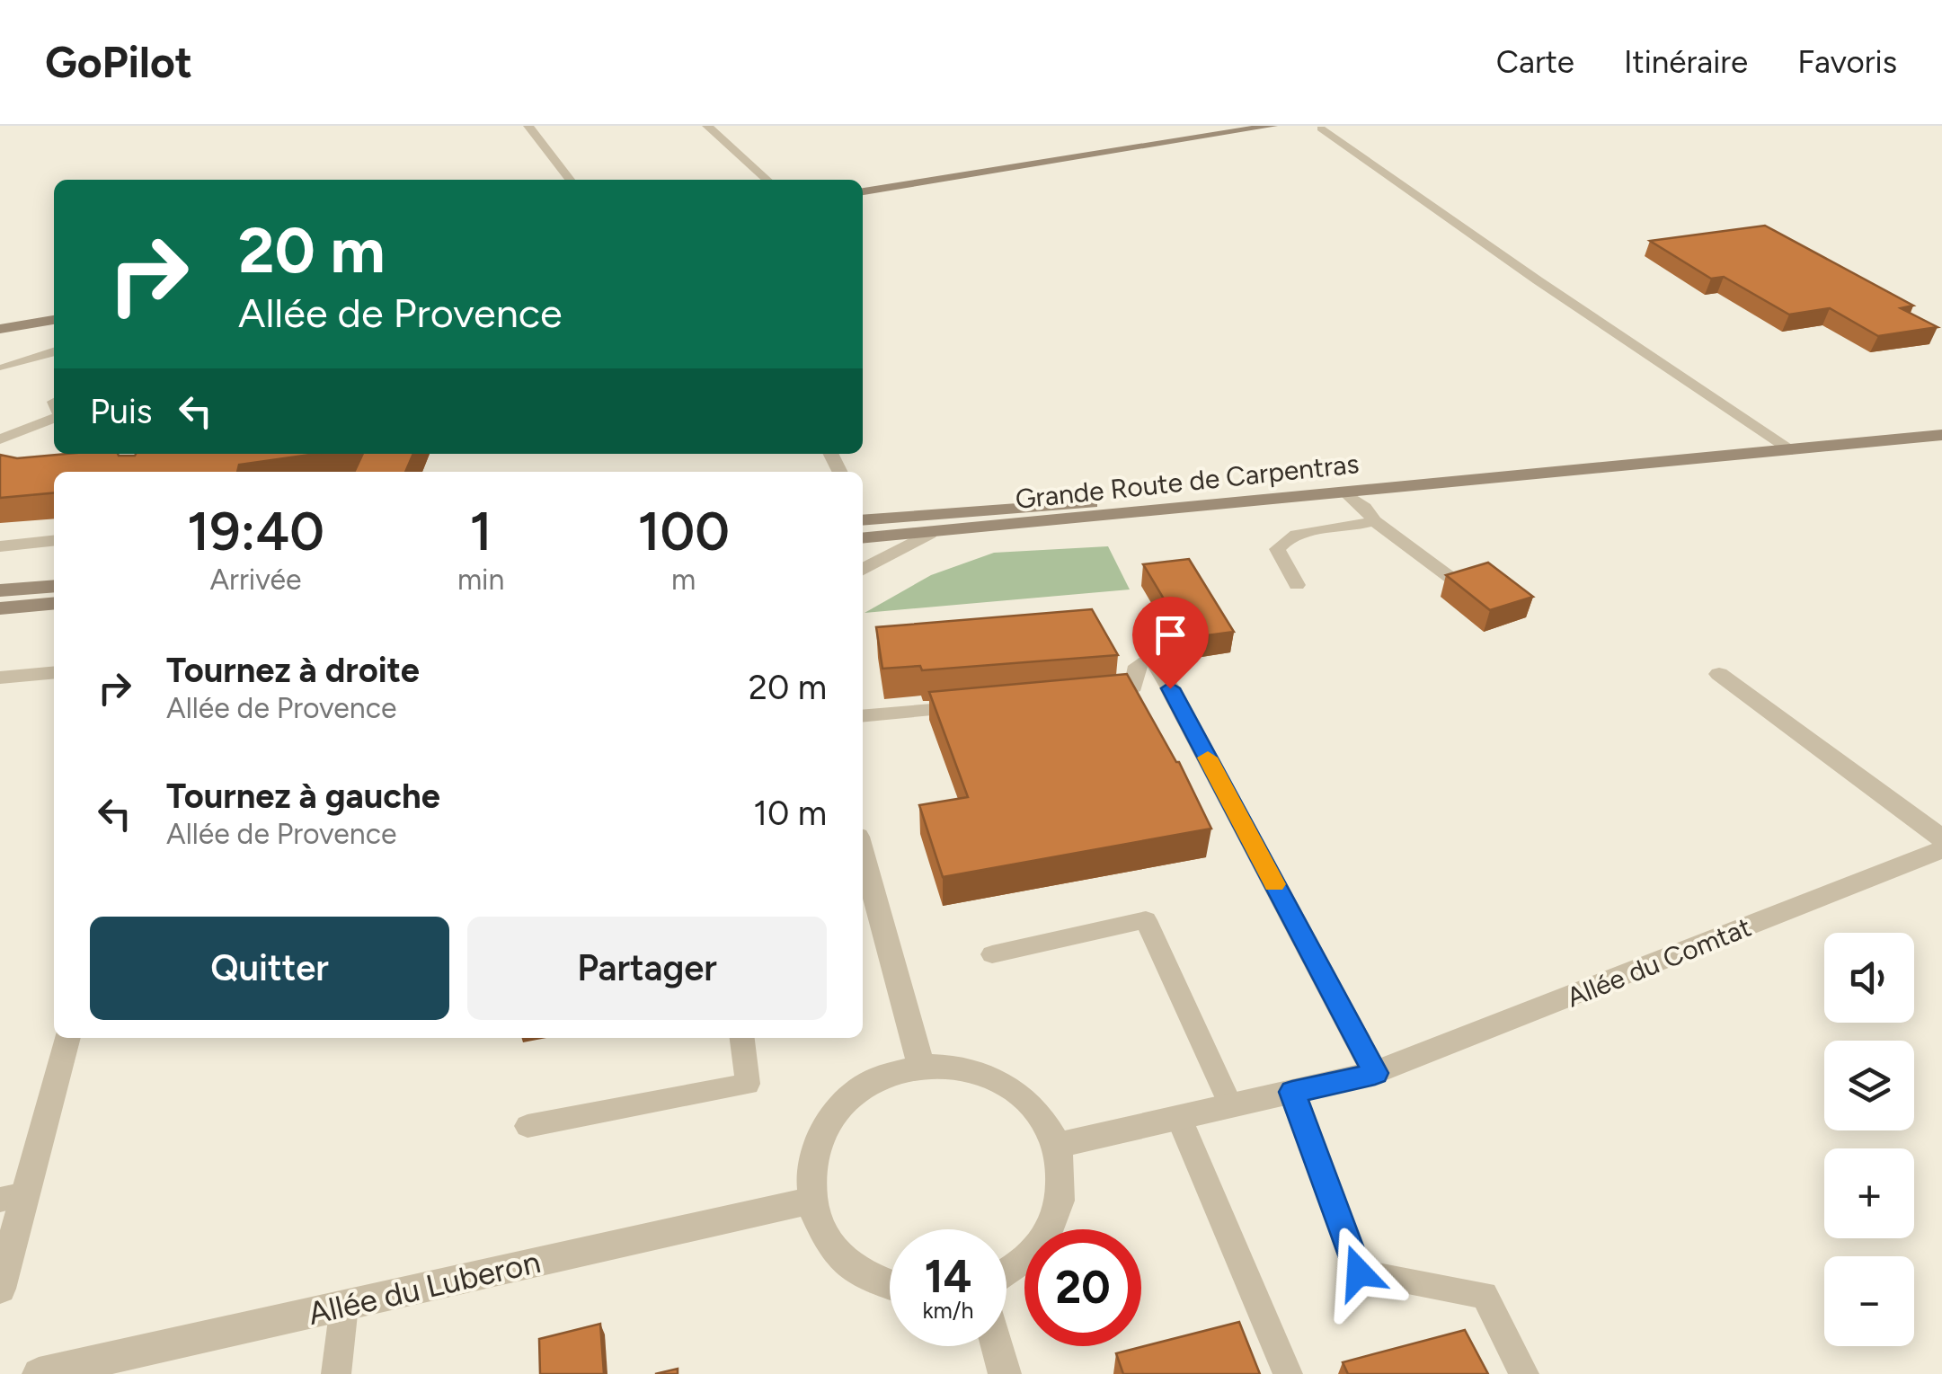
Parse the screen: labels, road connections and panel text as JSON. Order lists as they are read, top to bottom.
{
  "streets": {
    "main road": ["Grande Route de Carpentras"],
    "street": ["Allée du Comtat", "Allée du Luberon"]
  },
  "page": {
    "header": "GoPilot",
    "nav": ["Carte", "Itinéraire", "Favoris"],
    "turn": ["20 m", "Allée de Provence"],
    "then": "Puis",
    "eta": [
      "19:40",
      "Arrivée",
      "1",
      "min",
      "100",
      "m"
    ],
    "list": [
      {
        "name": "Tournez à droite",
        "note": "Allée de Provence",
        "value": "20 m"
      },
      {
        "name": "Tournez à gauche",
        "note": "Allée de Provence",
        "value": "10 m"
      }
    ],
    "buttons": ["Quitter", "Partager"],
    "map_buttons": ["+", "−"],
    "speed": "14 km/h",
    "limit": "20"
  }
}
